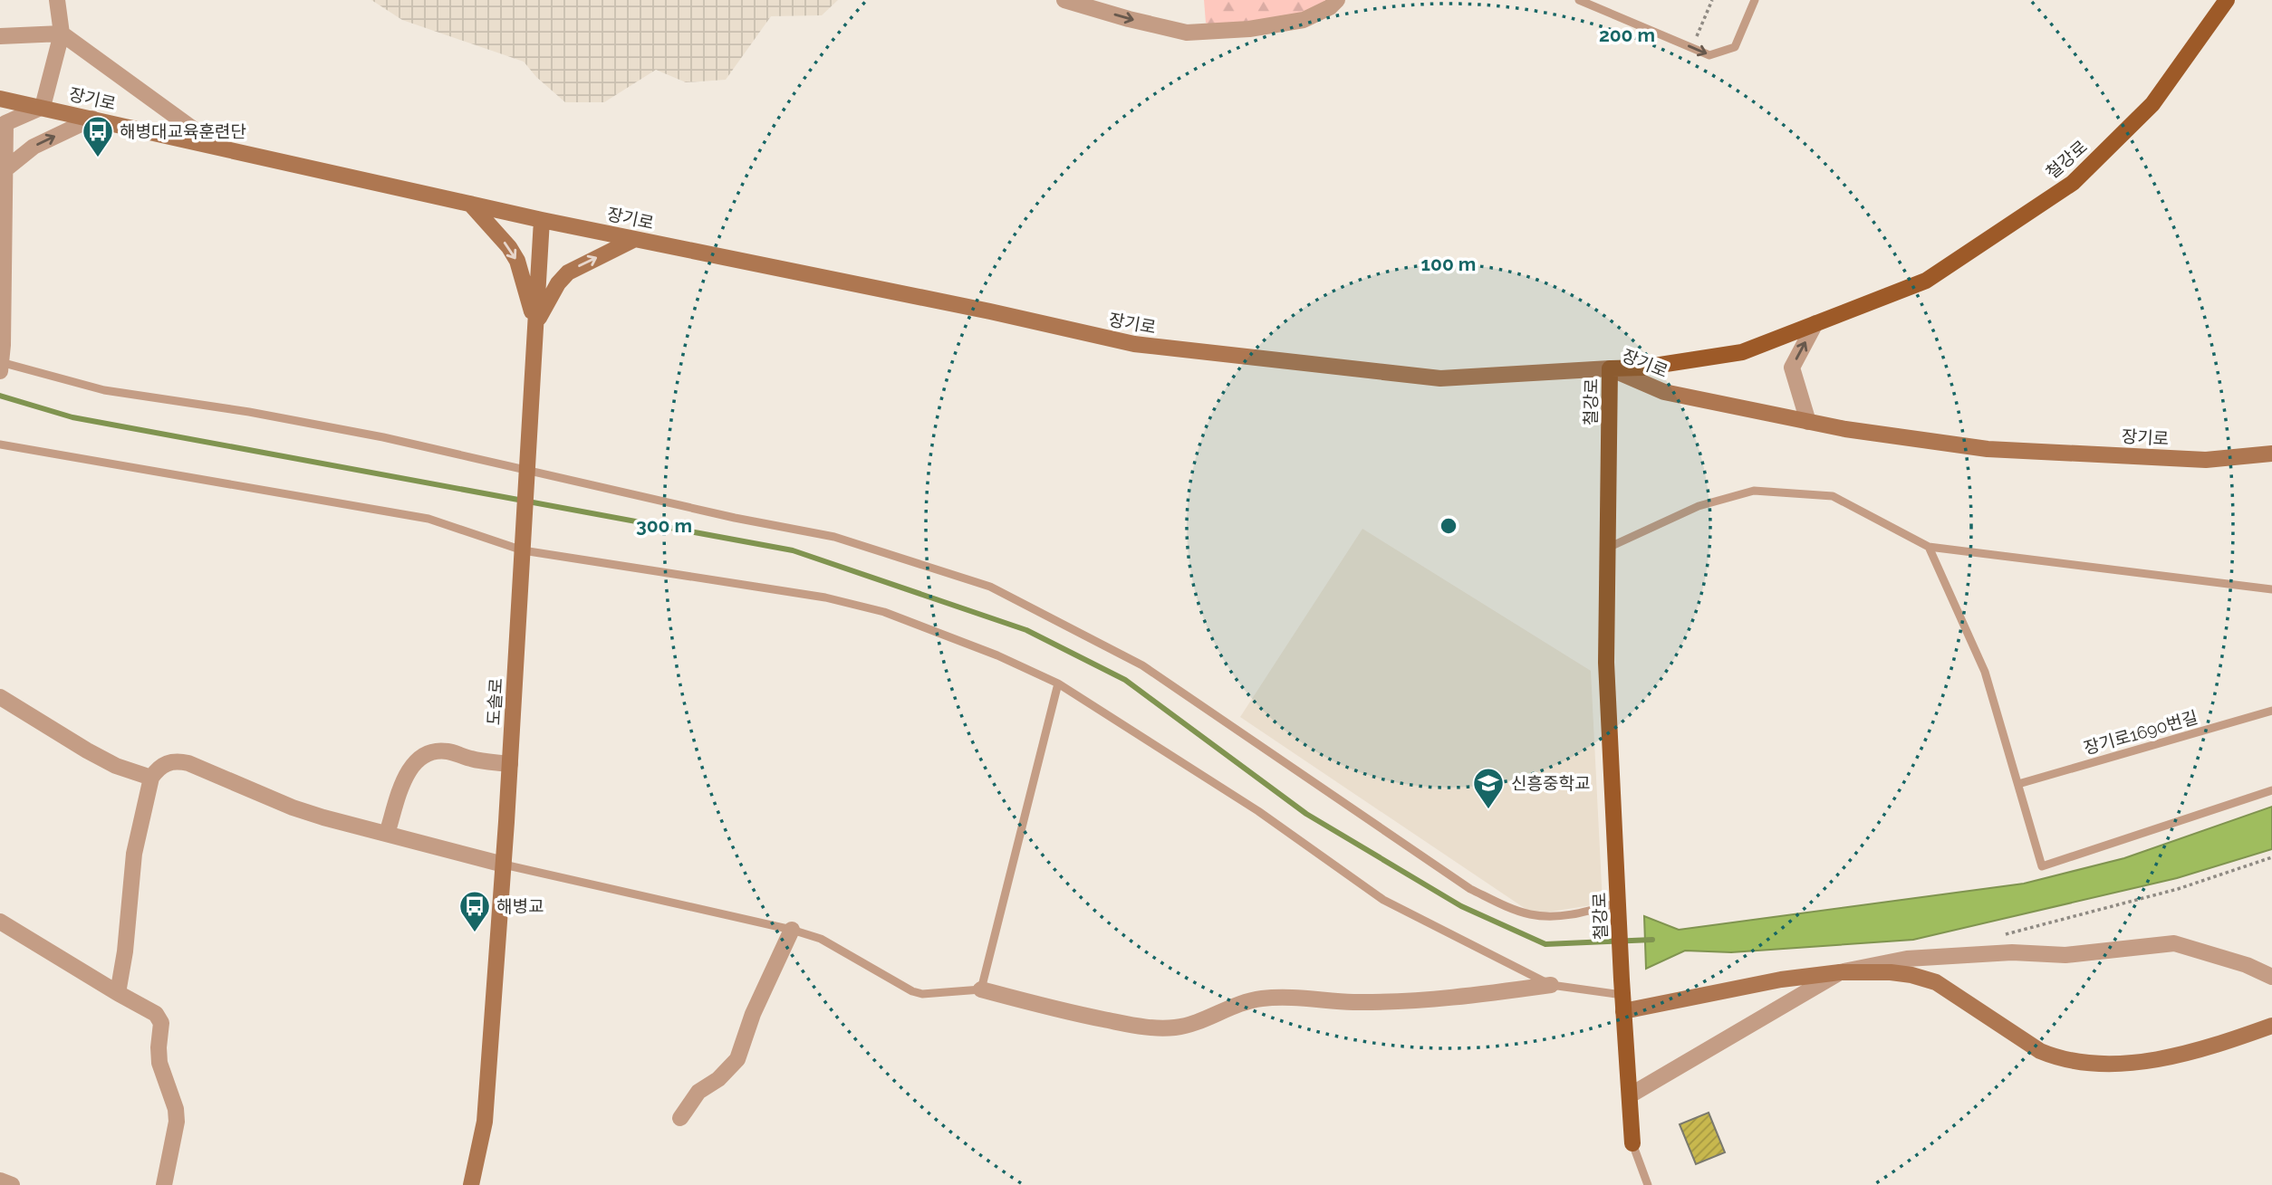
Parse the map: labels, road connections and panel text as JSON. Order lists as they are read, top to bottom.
{
  "streets": {
    "main road": ["장기로", "철강로", "도솔로"],
    "lane": ["장기로1690번길"]
  },
  "crossings": [
    ["장기로", "철강로"],
    ["장기로", "도솔로"]
  ],
  "places": {
    "bus stop": ["해병대교육훈련단", "해병교"],
    "school or university": ["신흥중학교"]
  },
  "rings": ["200 m", "100 m", "300 m"]
}
